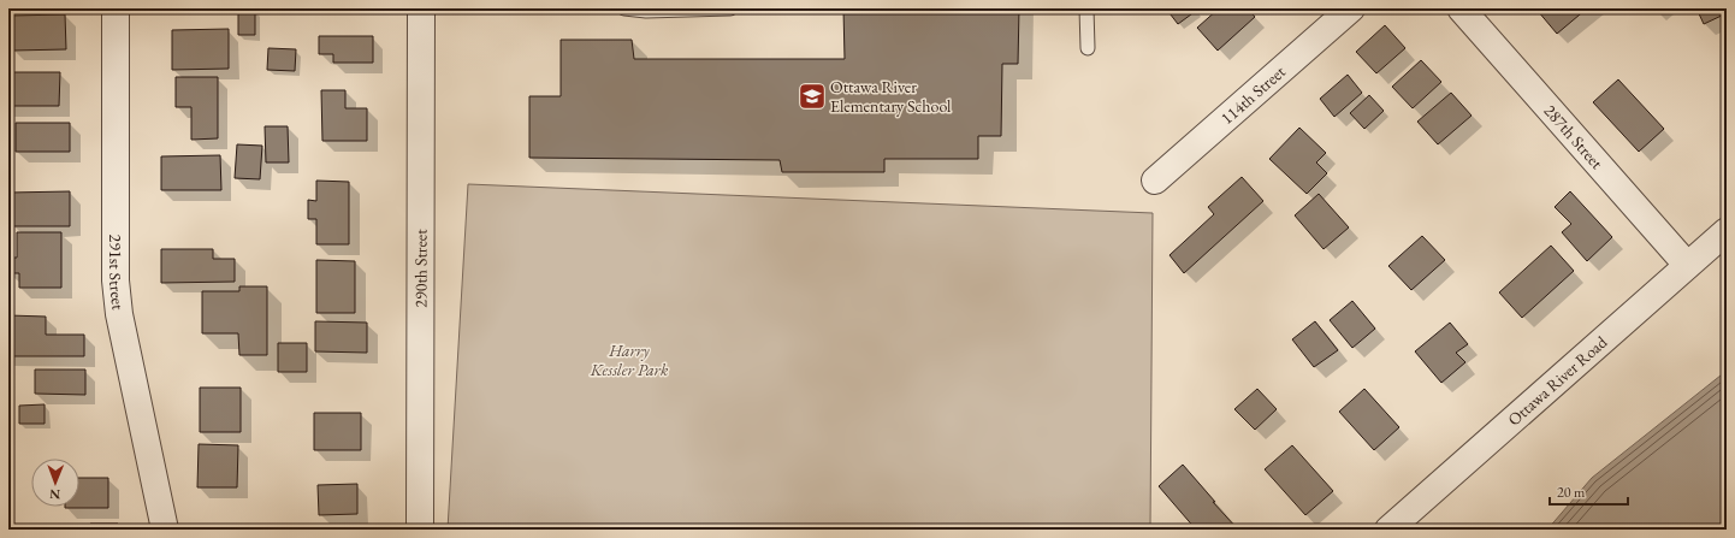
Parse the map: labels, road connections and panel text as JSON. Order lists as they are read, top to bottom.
{
  "streets": {
    "street": [
      "114th Street",
      "287th Street",
      "290th Street",
      "291st Street",
      "Ottawa River Road"
    ]
  },
  "crossings": [
    ["287th Street", "Ottawa River Road"]
  ],
  "parks": ["Harry Kessler Park"],
  "places": {
    "school or university": ["Ottawa River Elementary School"]
  },
  "scale_bar": "20 m",
  "north": "bottom"
}
